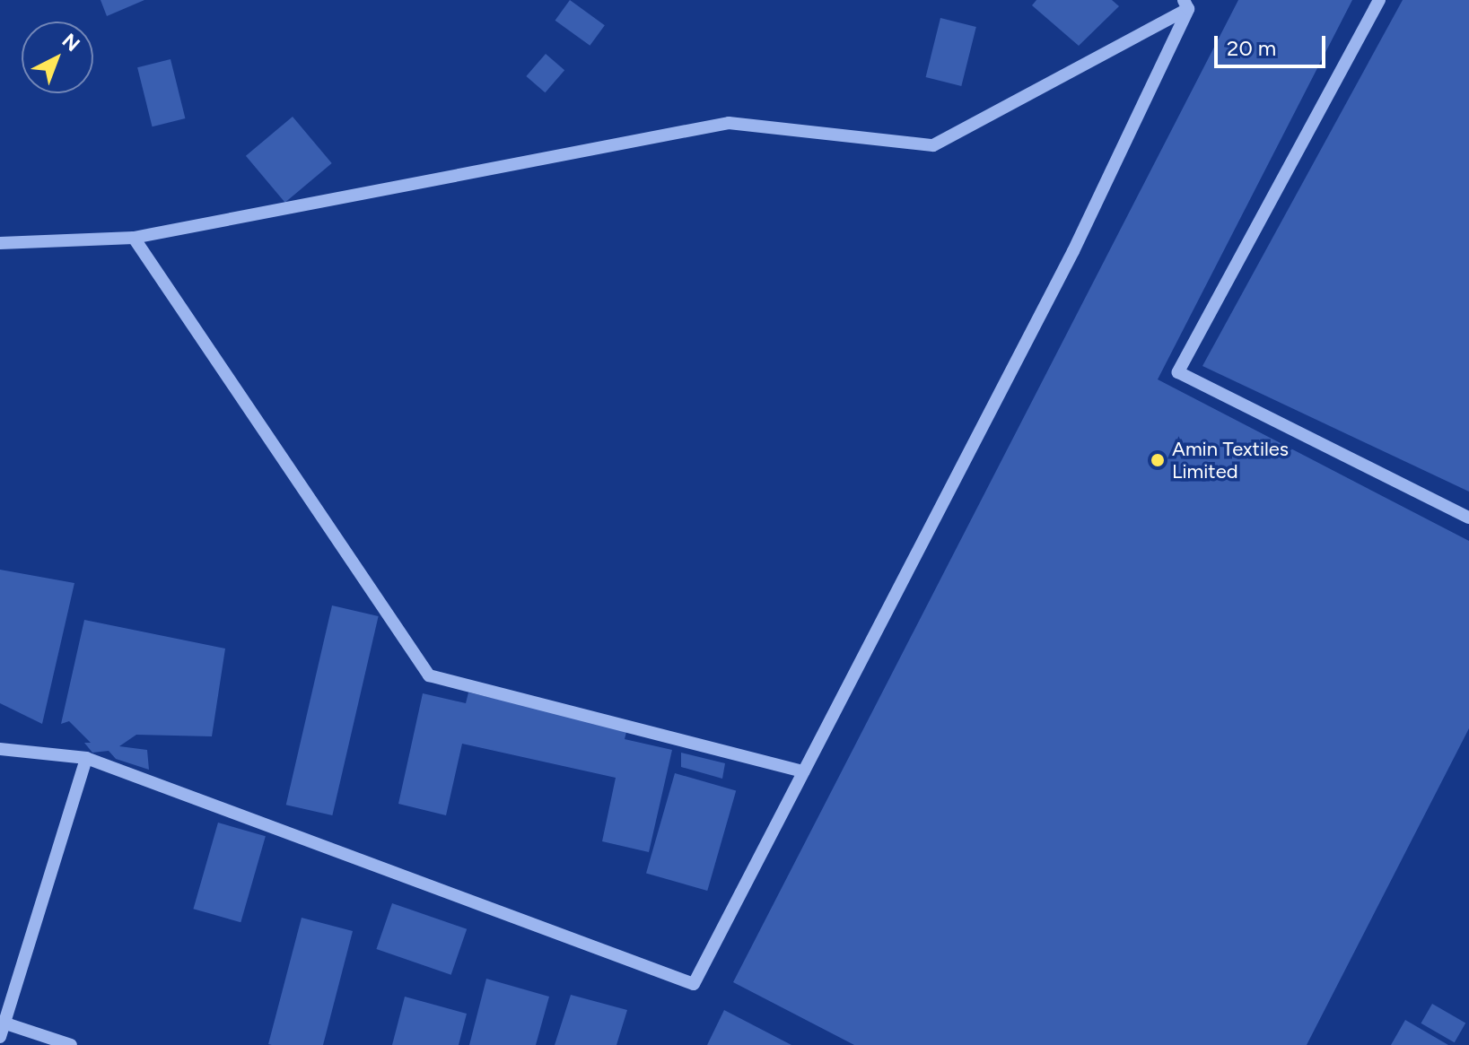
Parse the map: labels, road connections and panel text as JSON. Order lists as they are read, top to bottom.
{
  "places": ["Amin Textiles Limited"],
  "scale_bar": "20 m",
  "north": "top right"
}
